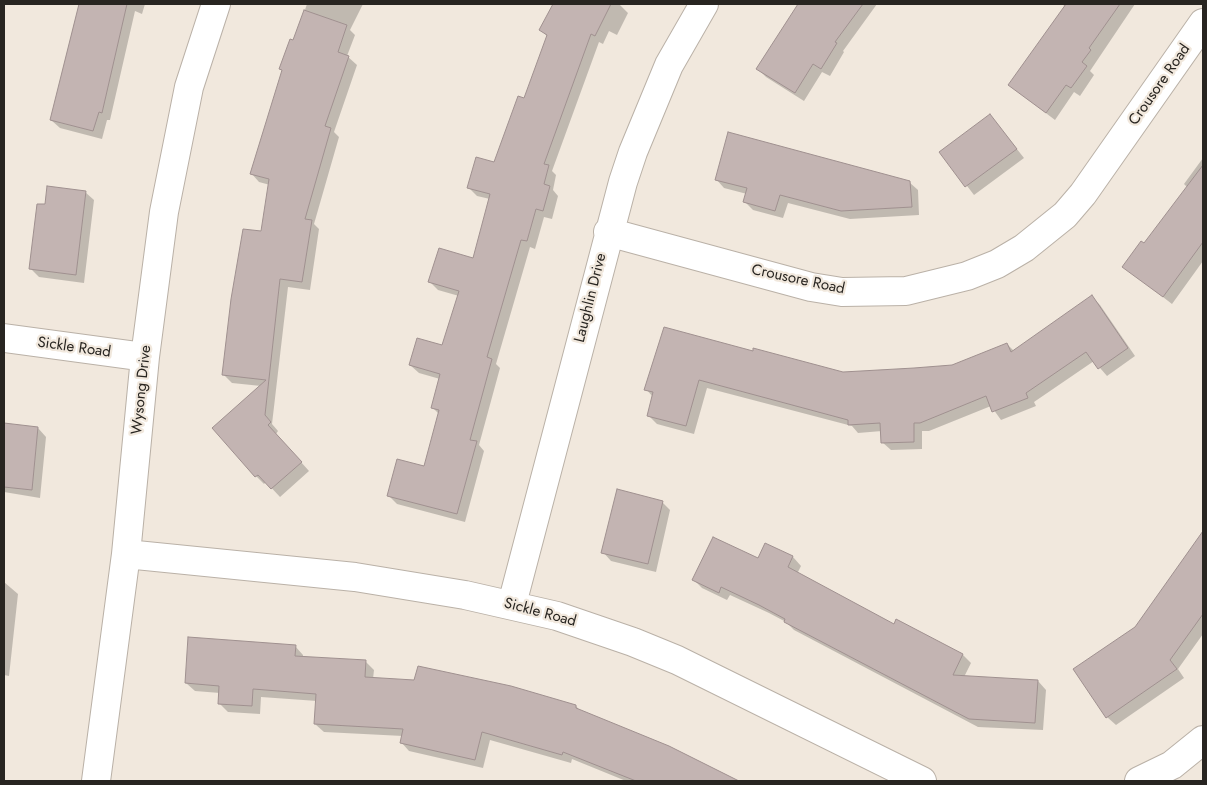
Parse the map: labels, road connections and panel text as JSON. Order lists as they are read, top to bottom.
{
  "streets": {
    "street": [
      "Crousore Road",
      "Laughlin Drive",
      "Sickle Road",
      "Wysong Drive"
    ]
  },
  "crossings": [
    ["Crousore Road", "Laughlin Drive"],
    ["Laughlin Drive", "Sickle Road"],
    ["Sickle Road", "Wysong Drive"]
  ]
}
